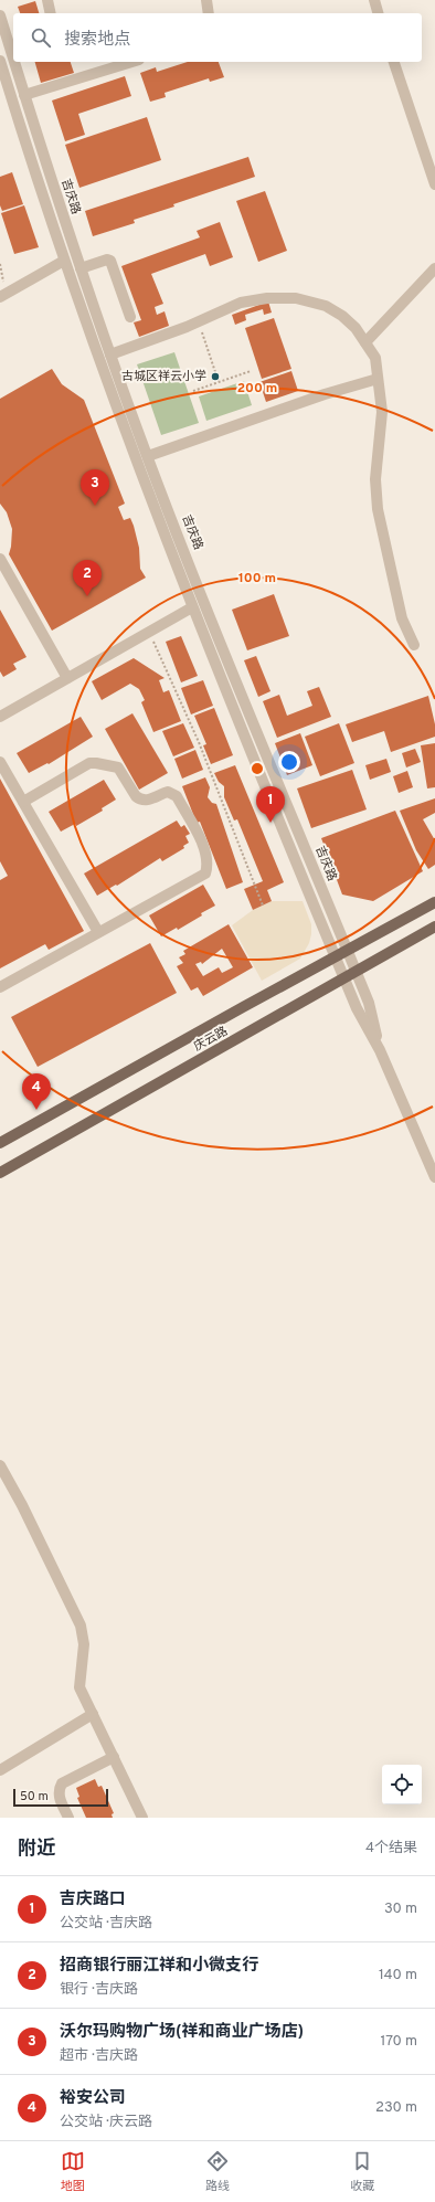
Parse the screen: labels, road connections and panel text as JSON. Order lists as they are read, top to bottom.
{
  "streets": {
    "main road": ["庆云路"],
    "street": ["吉庆路"]
  },
  "crossings": [
    ["吉庆路", "庆云路"]
  ],
  "places": ["古城区祥云小学"],
  "scale_bar": "50 m",
  "page": {
    "search": "搜索地点",
    "pins": [
      "3",
      "2",
      "1",
      "4"
    ],
    "scale": "50 m",
    "heading": ["附近", "4个结果"],
    "list": [
      {
        "mark": "1",
        "name": "吉庆路口",
        "note": "公交站 · 吉庆路",
        "value": "30 m"
      },
      {
        "mark": "2",
        "name": "招商银行丽江祥和小微支行",
        "note": "银行 · 吉庆路",
        "value": "140 m"
      },
      {
        "mark": "3",
        "name": "沃尔玛购物广场(祥和商业广场店)",
        "note": "超市 · 吉庆路",
        "value": "170 m"
      },
      {
        "mark": "4",
        "name": "裕安公司",
        "note": "公交站 · 庆云路",
        "value": "230 m"
      }
    ],
    "nav": ["地图", "路线", "收藏"]
  },
  "rings": ["200 m", "100 m"]
}
